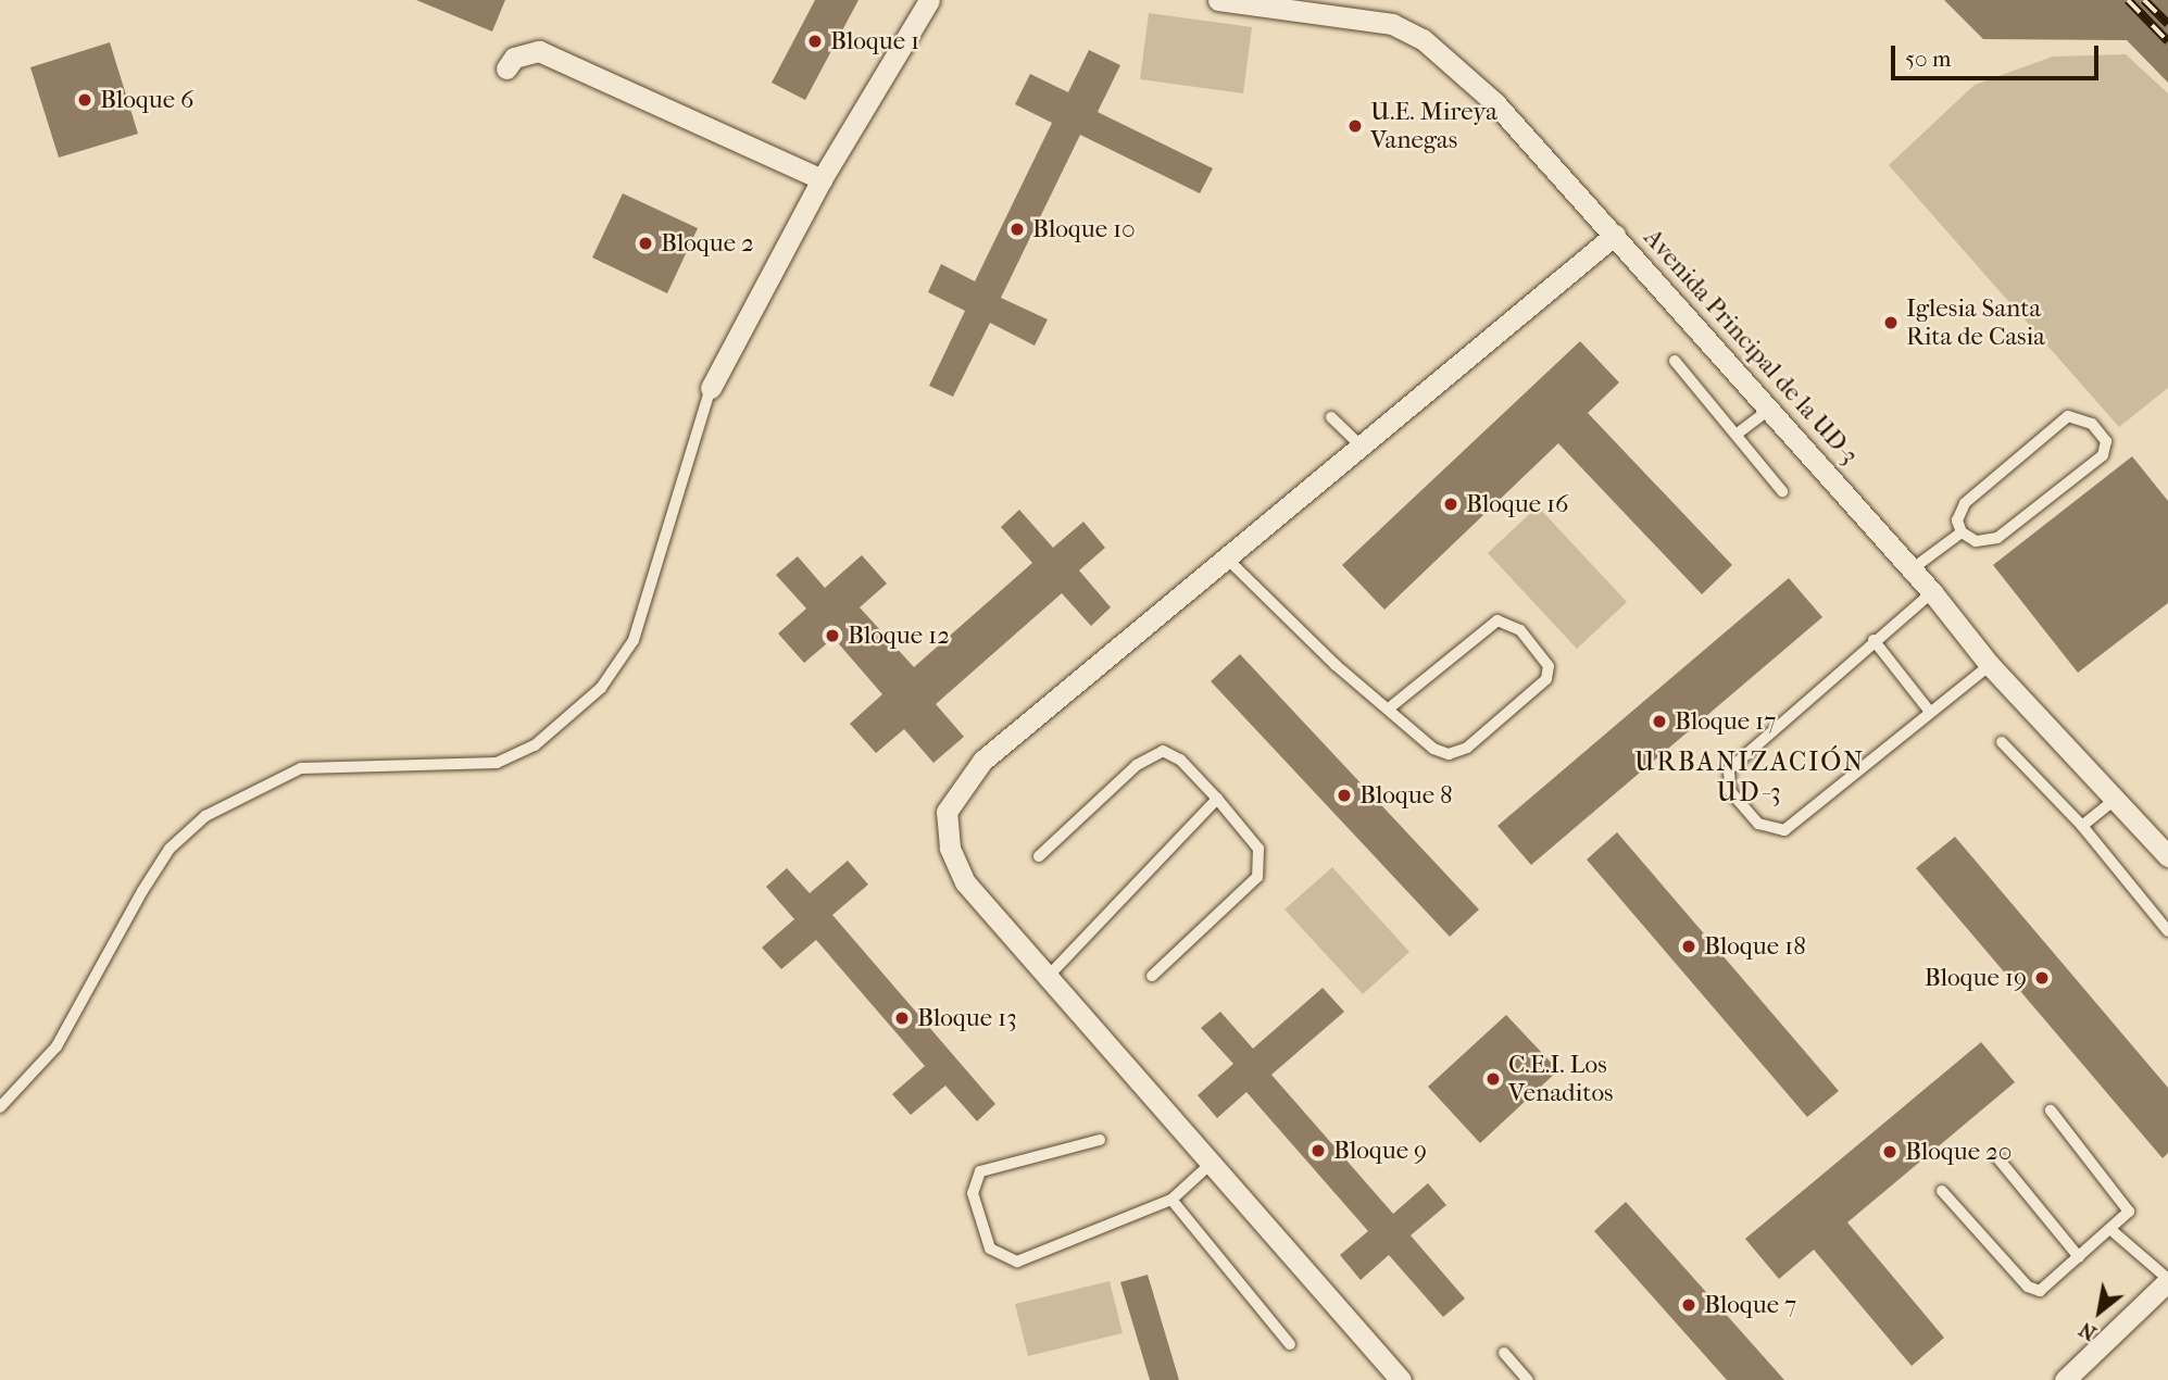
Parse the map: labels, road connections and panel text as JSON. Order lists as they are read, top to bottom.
{
  "streets": {
    "street": ["Avenida Principal de la UD-3"]
  },
  "districts": ["URBANIZACIÓN UD-3"],
  "places": [
    "Bloque 1",
    "Bloque 6",
    "U.E. Mireya Vanegas",
    "Bloque 10",
    "Bloque 2",
    "Iglesia Santa Rita de Casia",
    "Bloque 16",
    "Bloque 12",
    "Bloque 17",
    "Bloque 8",
    "Bloque 18",
    "Bloque 19",
    "Bloque 13",
    "C.E.I. Los Venaditos",
    "Bloque 9",
    "Bloque 20",
    "Bloque 7"
  ],
  "scale_bar": "50 m",
  "north": "bottom left"
}
